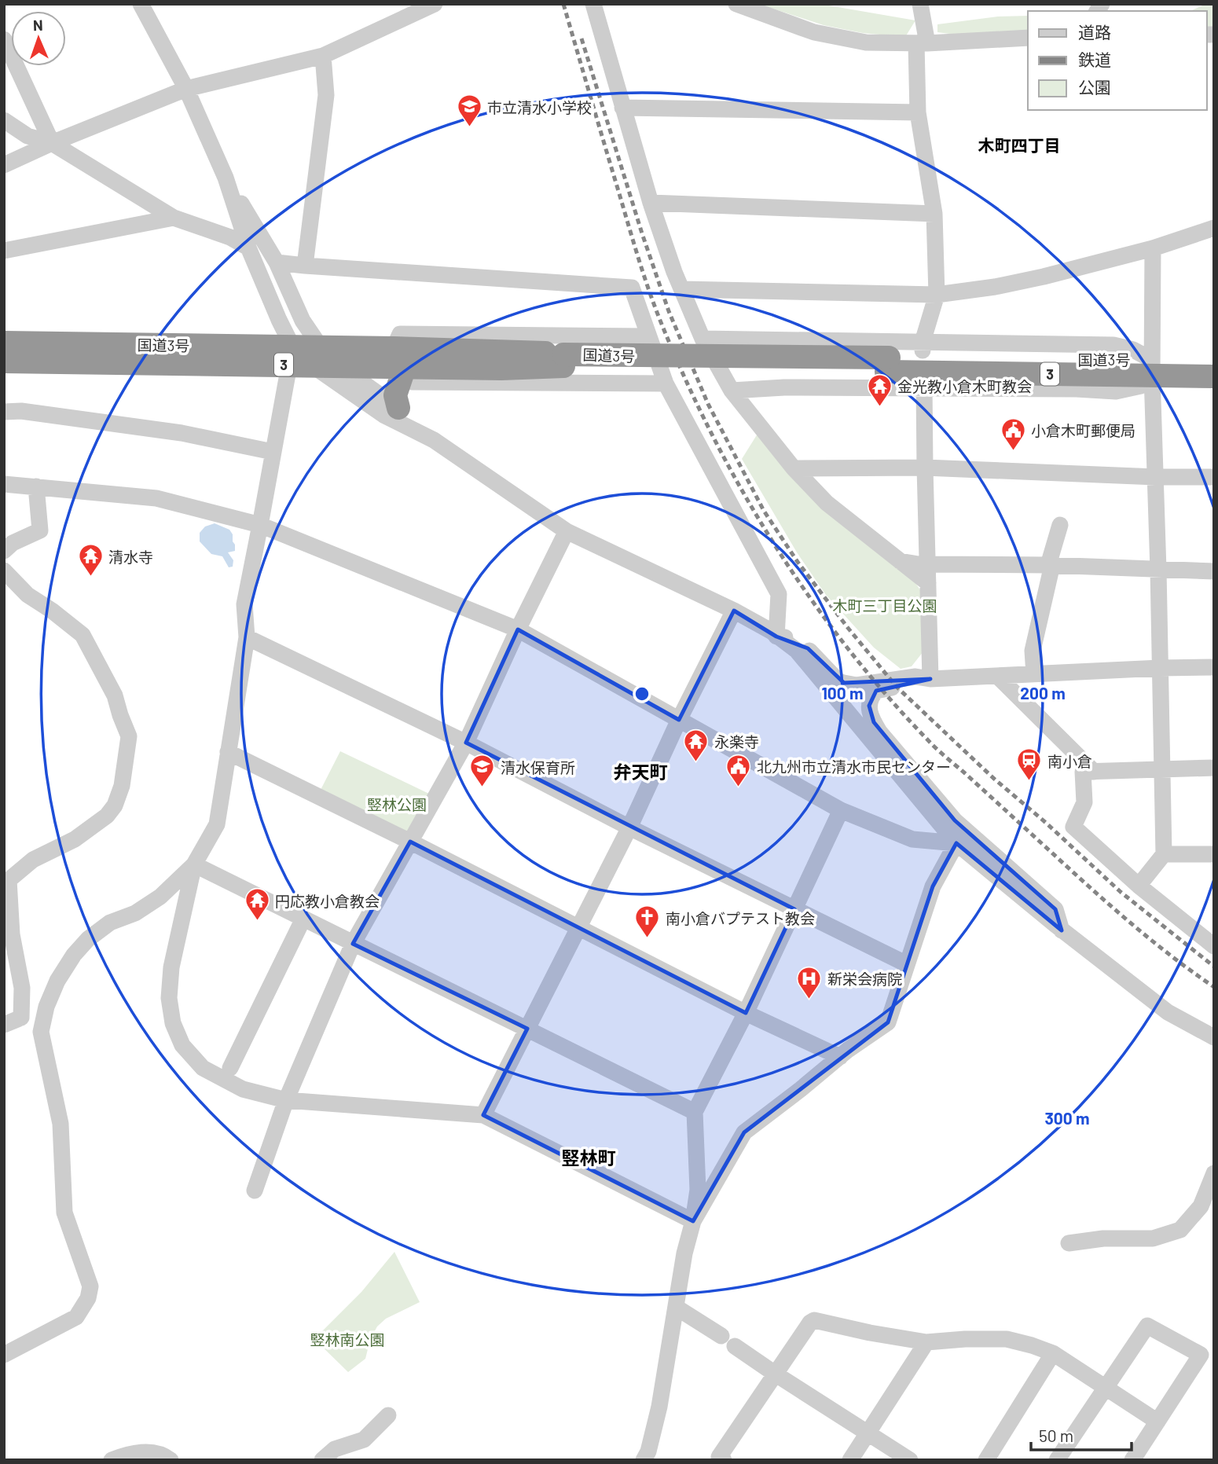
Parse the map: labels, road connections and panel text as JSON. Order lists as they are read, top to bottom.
{
  "streets": {
    "highway": ["国道3号", "3"]
  },
  "districts": ["木町四丁目", "弁天町", "竪林町"],
  "parks": ["木町三丁目公園", "竪林公園", "竪林南公園"],
  "places": {
    "school or university": ["市立清水小学校", "清水保育所"],
    "temple": [
      "金光教小倉木町教会",
      "清水寺",
      "永楽寺",
      "円応教小倉教会"
    ],
    "public building": ["小倉木町郵便局", "北九州市立清水市民センター"],
    "station": ["南小倉"],
    "church": ["南小倉バプテスト教会"],
    "hospital": ["新栄会病院"]
  },
  "legend": ["道路", "鉄道", "公園"],
  "scale_bar": "50 m",
  "north": "top",
  "rings": ["100 m", "200 m", "300 m"]
}
